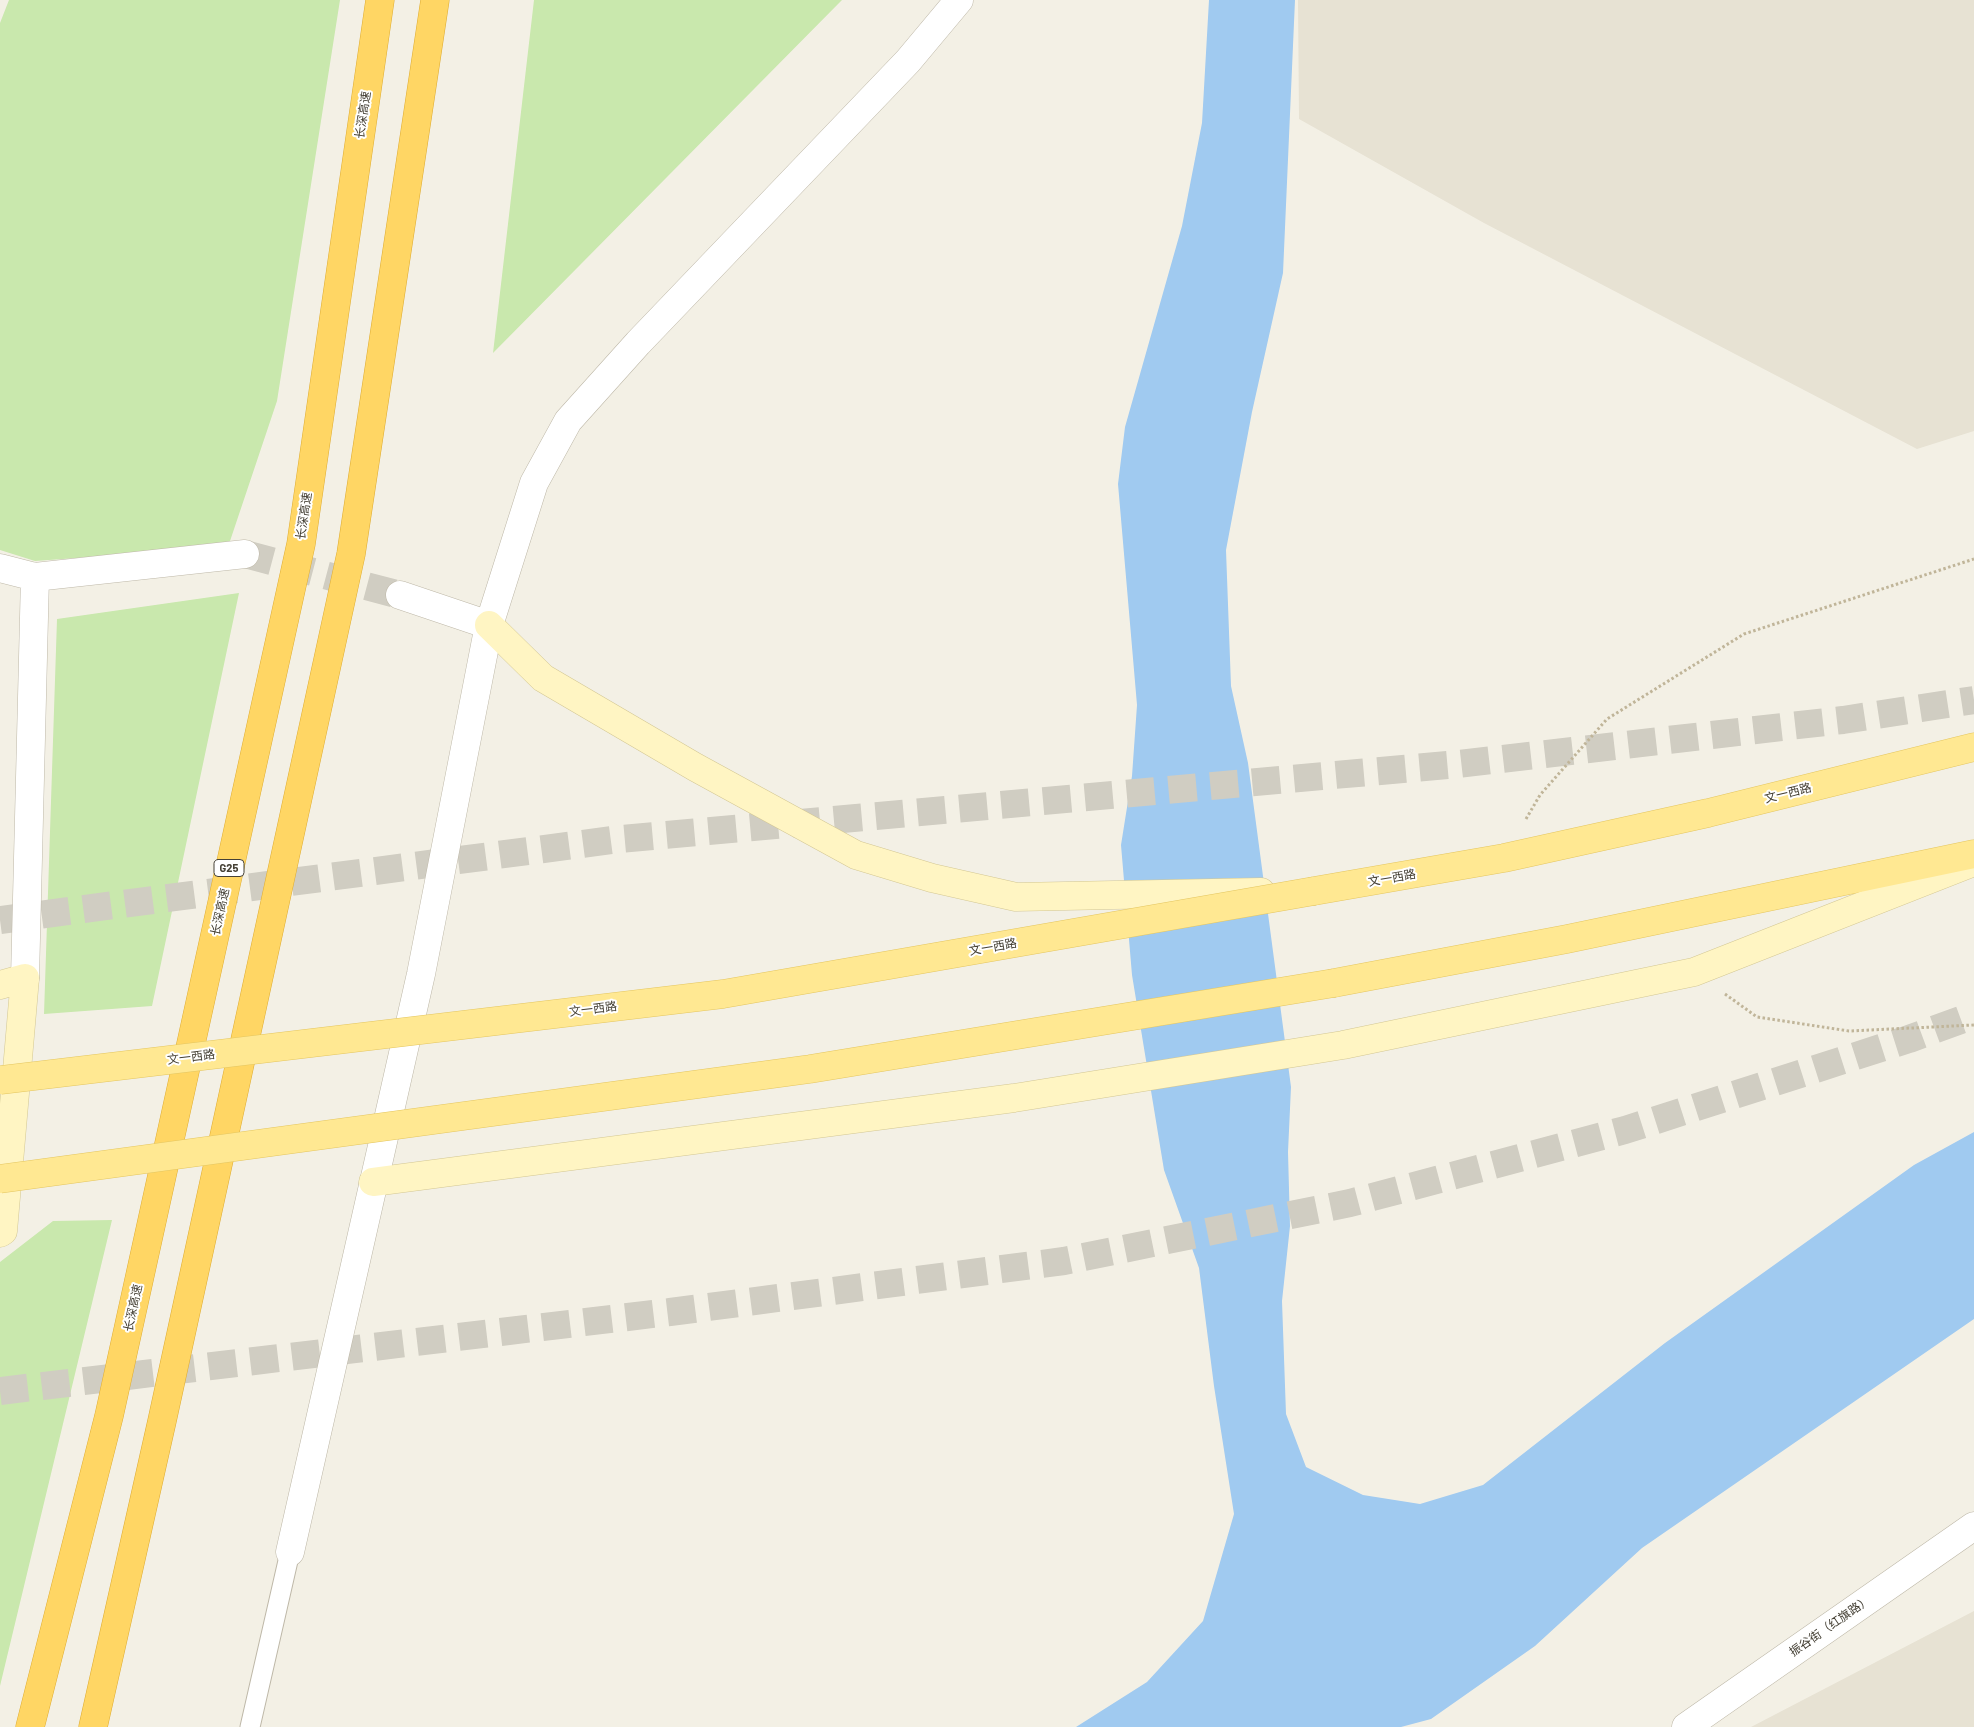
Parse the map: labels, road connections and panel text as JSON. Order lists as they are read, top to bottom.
{
  "streets": {
    "highway": ["长深高速", "G25"],
    "main road": ["文一西路"],
    "street": ["振谷街（红旗路）"]
  }
}
